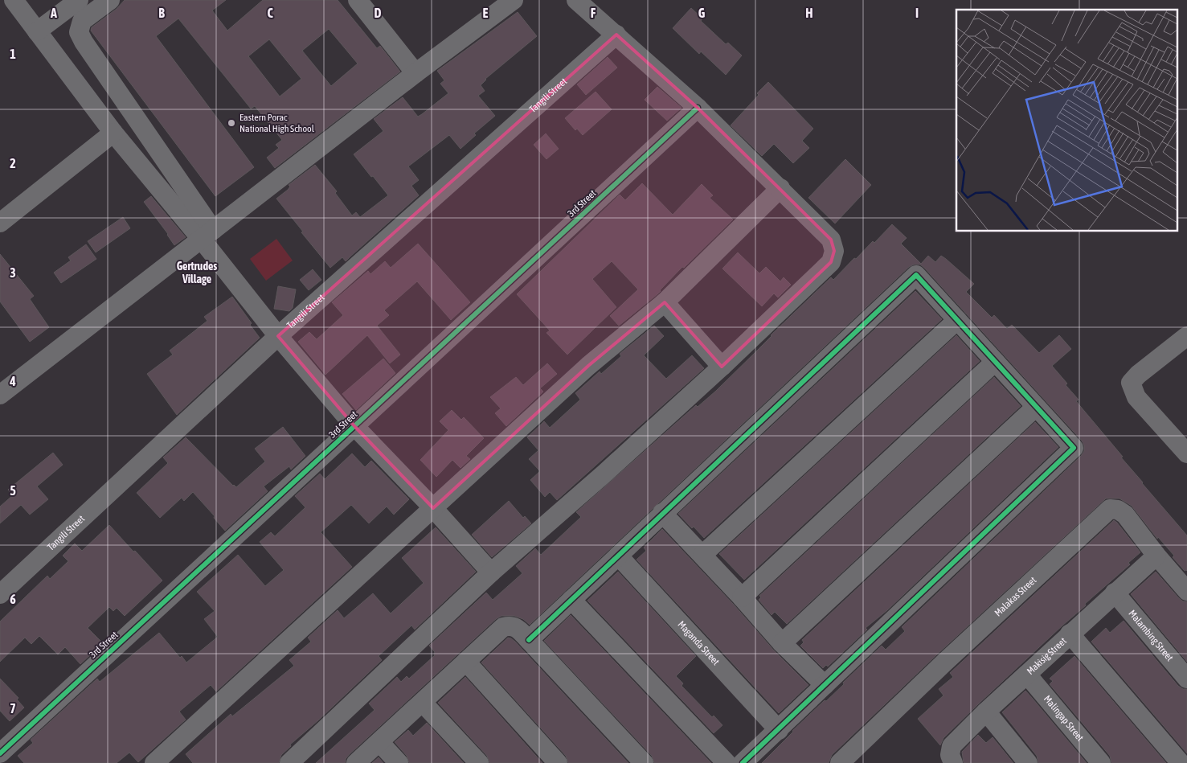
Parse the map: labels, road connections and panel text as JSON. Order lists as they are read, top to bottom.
{
  "streets": {
    "street": [
      "Tangili Street",
      "3rd Street",
      "Malakas Street",
      "Malambing Street",
      "Maganda Street",
      "Makisig Street",
      "Malingap Street"
    ]
  },
  "crossings": [
    ["Malakas Street", "Makisig Street"],
    ["Malambing Street", "Makisig Street"],
    ["Makisig Street", "Malingap Street"]
  ],
  "districts": ["Gertrudes Village"],
  "places": ["Eastern Porac National High School"],
  "grid": {
    "columns": [
      "A",
      "B",
      "C",
      "D",
      "E",
      "F",
      "G",
      "H",
      "I"
    ],
    "rows": [
      "1",
      "2",
      "3",
      "4",
      "5",
      "6",
      "7"
    ]
  }
}
